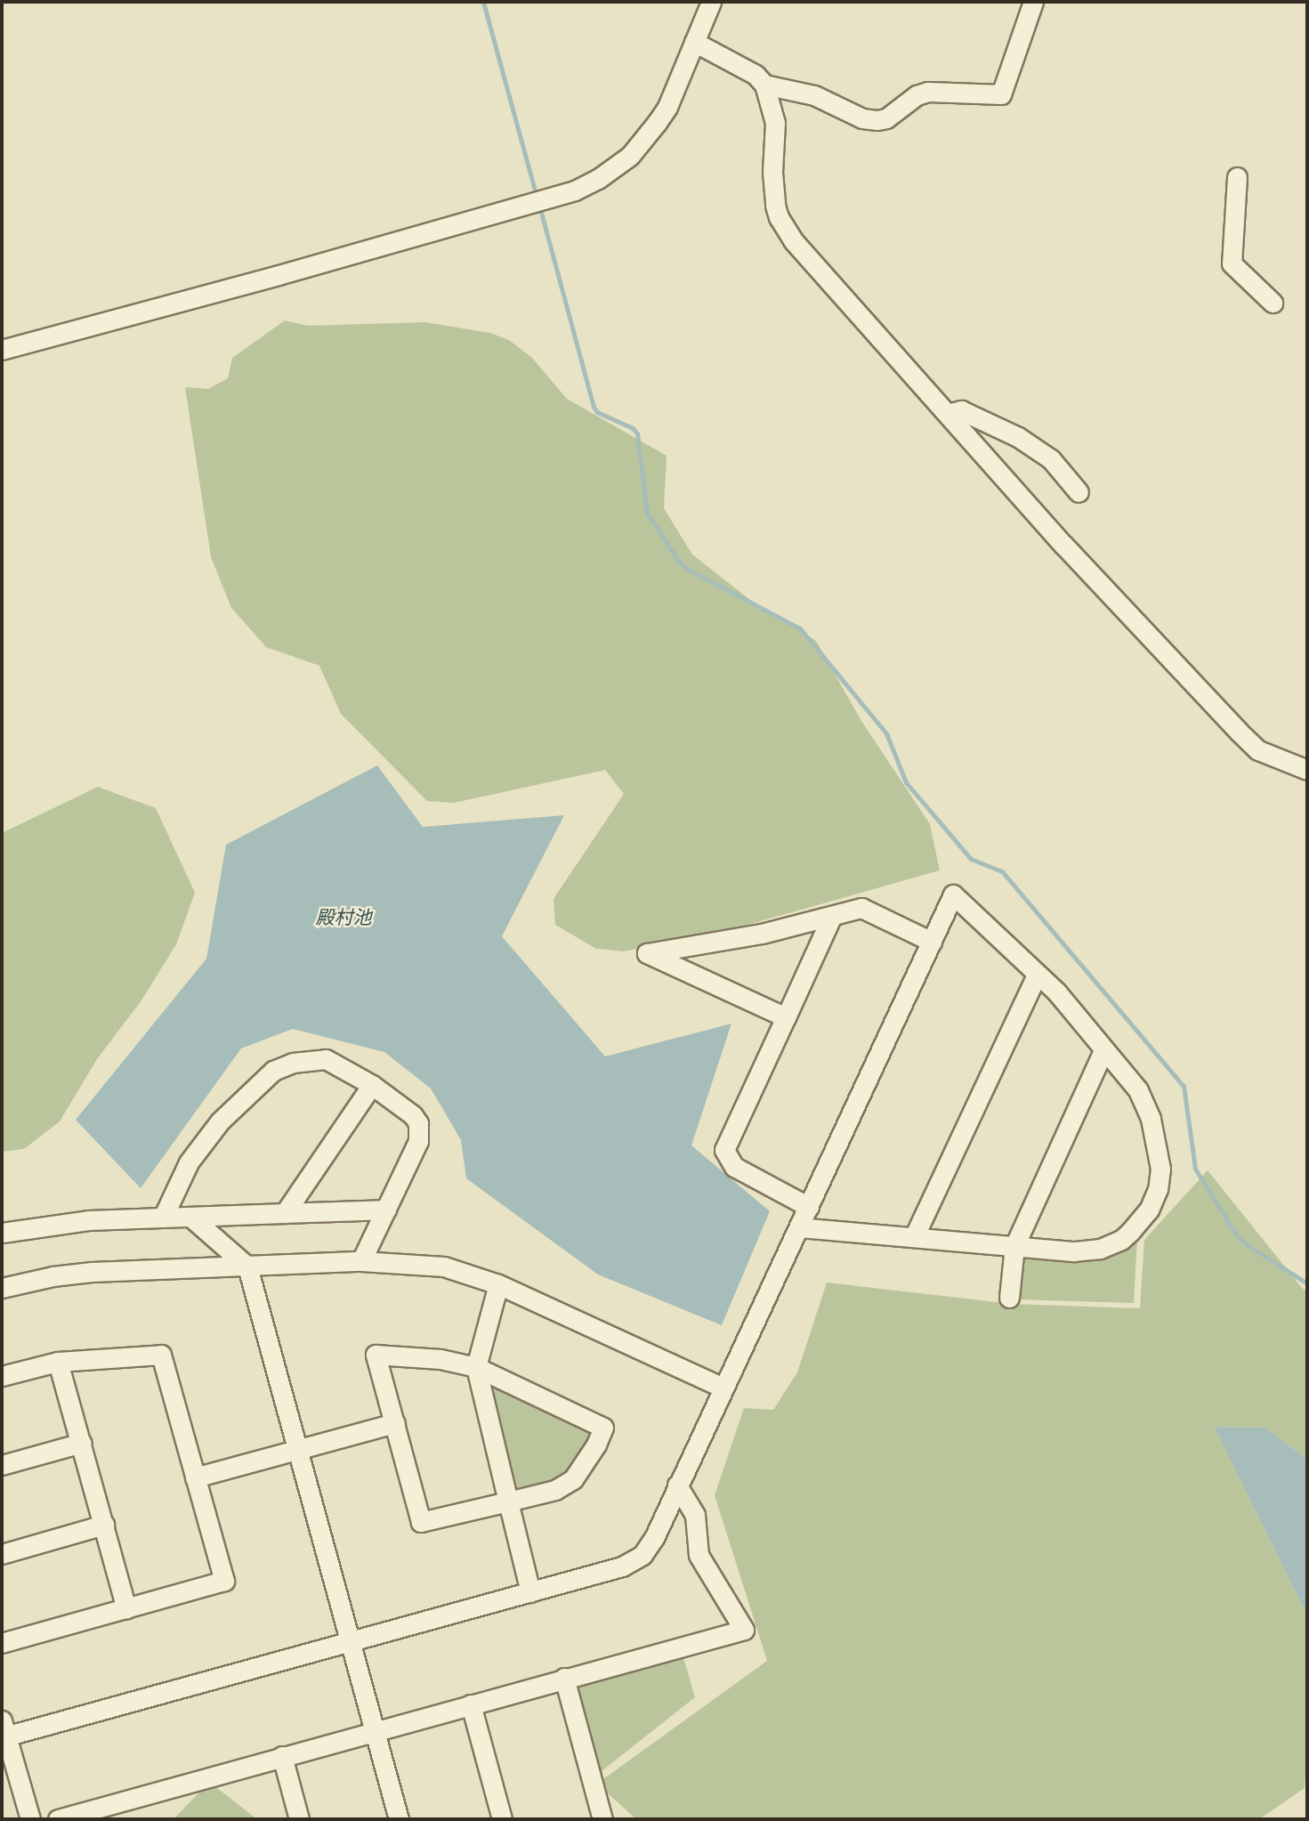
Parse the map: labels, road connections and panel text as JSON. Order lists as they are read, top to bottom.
{
  "water": ["殿村池"]
}
